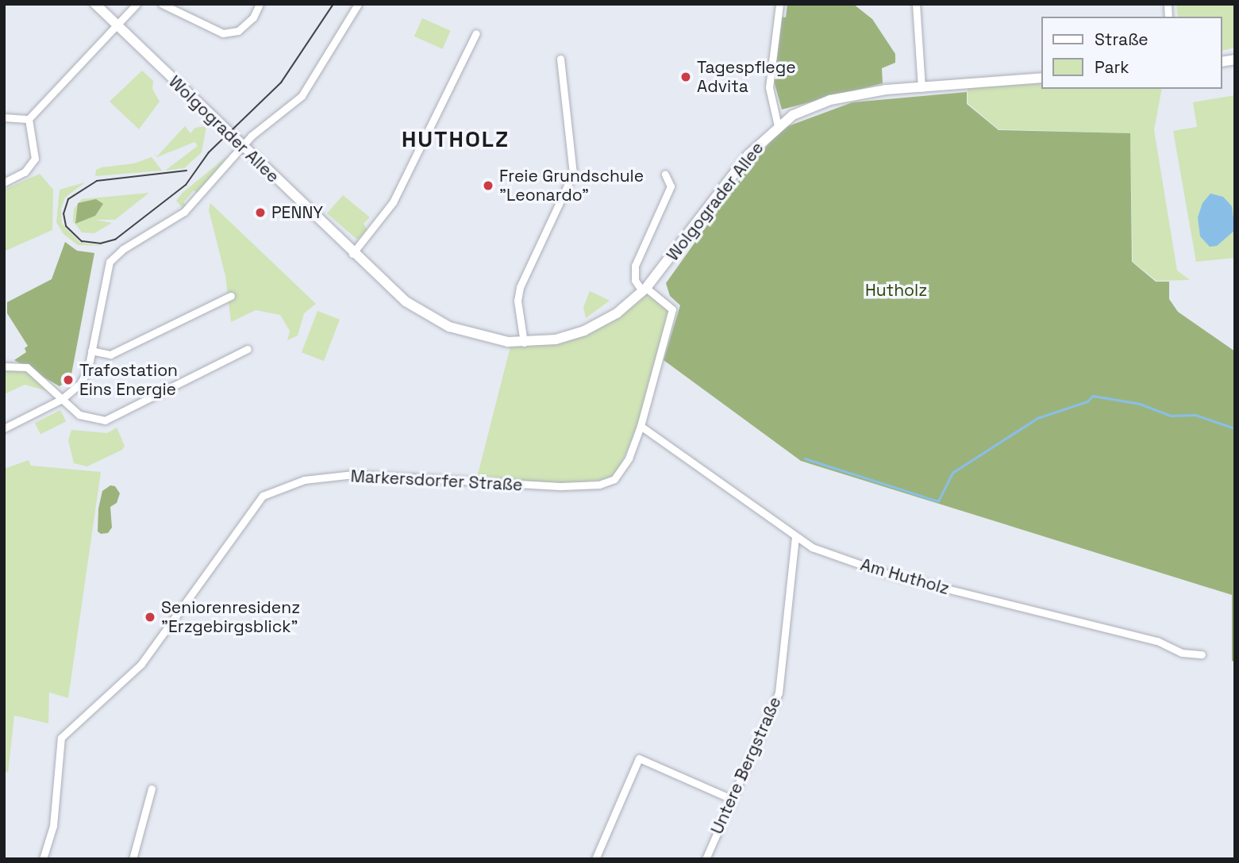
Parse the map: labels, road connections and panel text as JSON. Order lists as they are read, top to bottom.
{
  "streets": {
    "main road": ["Wolgograder Allee"],
    "street": ["Markersdorfer Straße", "Am Hutholz", "Untere Bergstraße"]
  },
  "crossings": [
    ["Wolgograder Allee", "Markersdorfer Straße"],
    ["Markersdorfer Straße", "Am Hutholz"],
    ["Am Hutholz", "Untere Bergstraße"]
  ],
  "districts": ["HUTHOLZ"],
  "parks": ["Hutholz"],
  "places": [
    "Tagespflege Advita",
    "Freie Grundschule \"Leonardo\"",
    "PENNY",
    "Trafostation Eins Energie",
    "Seniorenresidenz \"Erzgebirgsblick\""
  ],
  "legend": ["Straße", "Park"]
}
